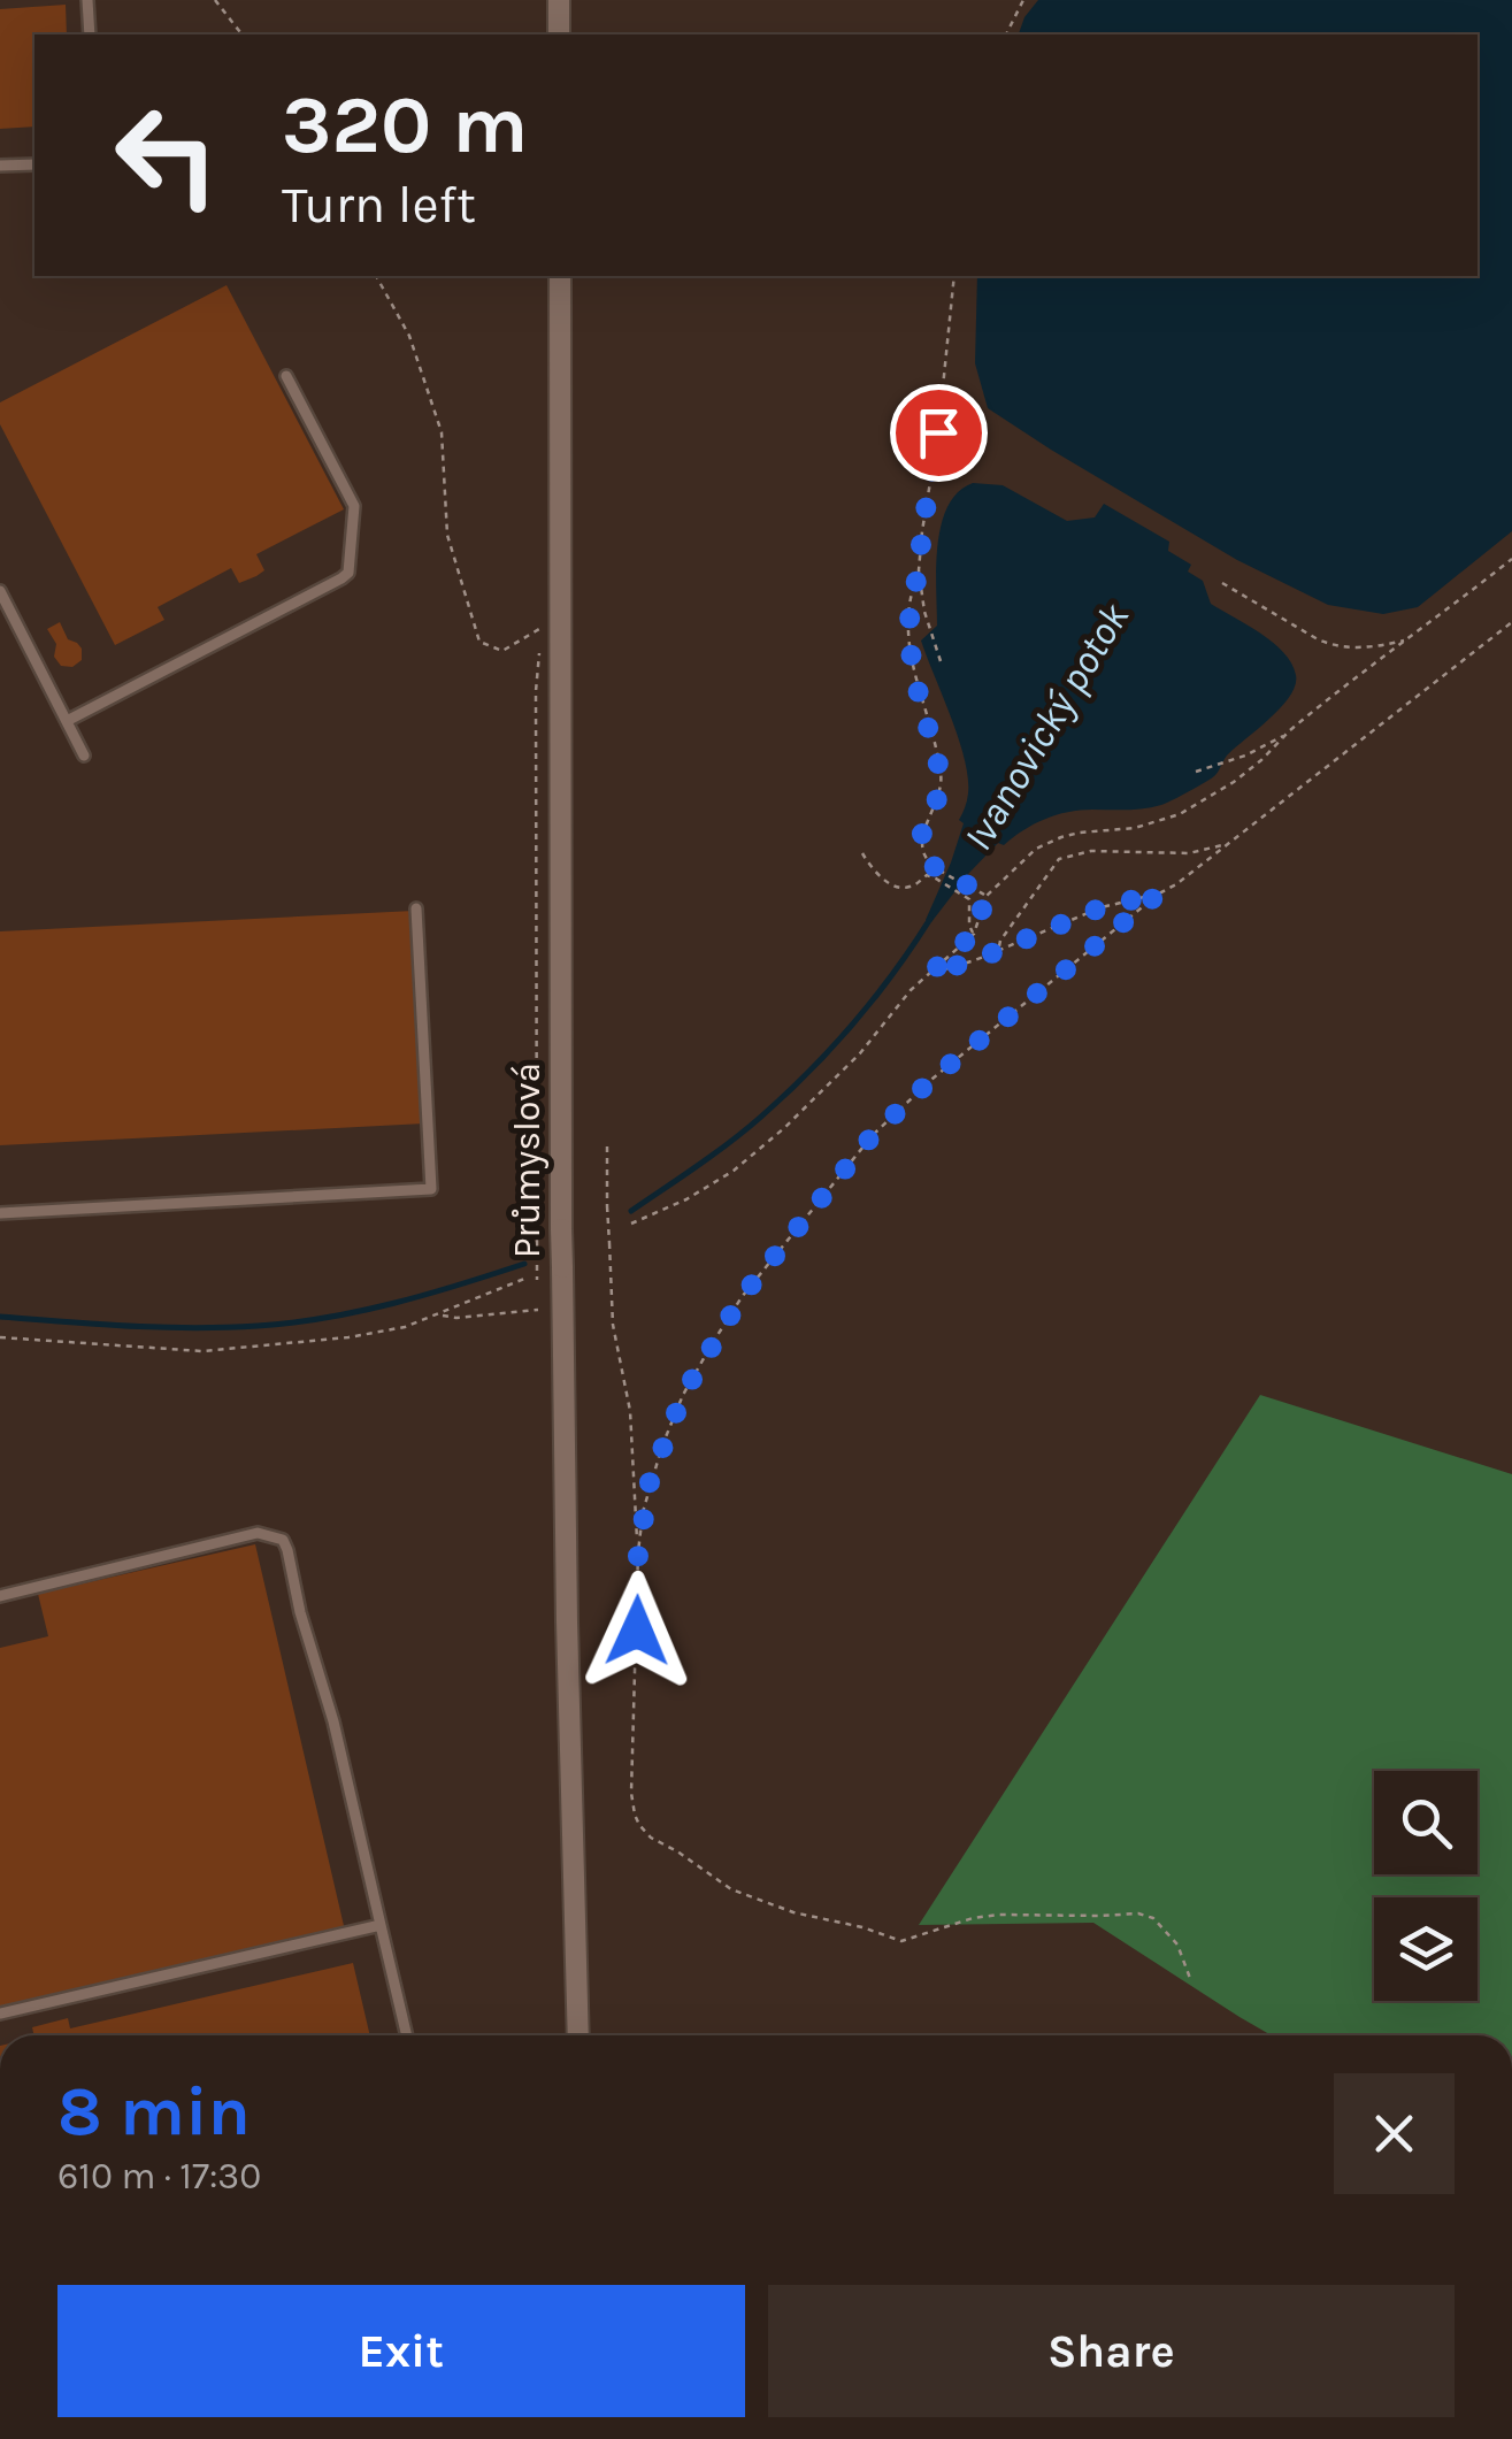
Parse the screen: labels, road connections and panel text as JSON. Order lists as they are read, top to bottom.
{
  "streets": {
    "street": ["Průmyslová"]
  },
  "water": ["Ivanovický potok"],
  "page": {
    "turn": ["320 m", "Turn left"],
    "heading": ["8 min", "610 m · 17:30"],
    "buttons": ["Exit", "Share"]
  }
}
